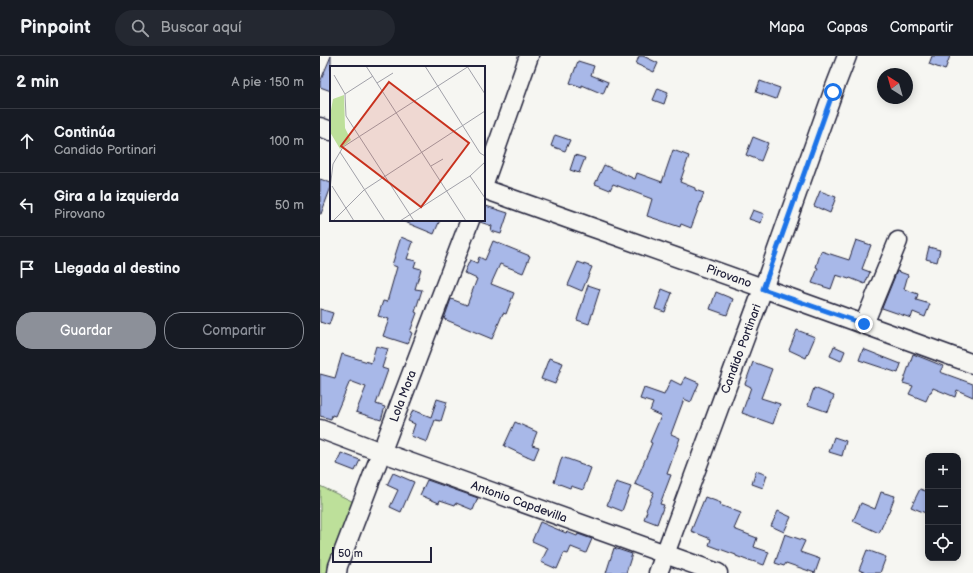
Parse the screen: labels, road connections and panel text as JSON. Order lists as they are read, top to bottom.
{
  "streets": {
    "street": [
      "Pirovano",
      "Candido Portinari",
      "Lola Mora",
      "Antonio Capdevilla"
    ]
  },
  "crossings": [
    ["Pirovano", "Candido Portinari"],
    ["Candido Portinari", "Antonio Capdevilla"],
    ["Lola Mora", "Antonio Capdevilla"]
  ],
  "scale_bar": "50 m",
  "north": "top left",
  "page": {
    "header": "Pinpoint",
    "search": "Buscar aquí",
    "nav": ["Mapa", "Capas", "Compartir"],
    "heading": ["2 min", "A pie · 150 m"],
    "list": [
      ["Continúa", "Candido Portinari", "100 m"],
      ["Gira a la izquierda", "Pirovano", "50 m"],
      "Llegada al destino"
    ],
    "buttons": ["Guardar", "Compartir"],
    "map_buttons": ["+", "−"],
    "scale": "50 m"
  }
}
